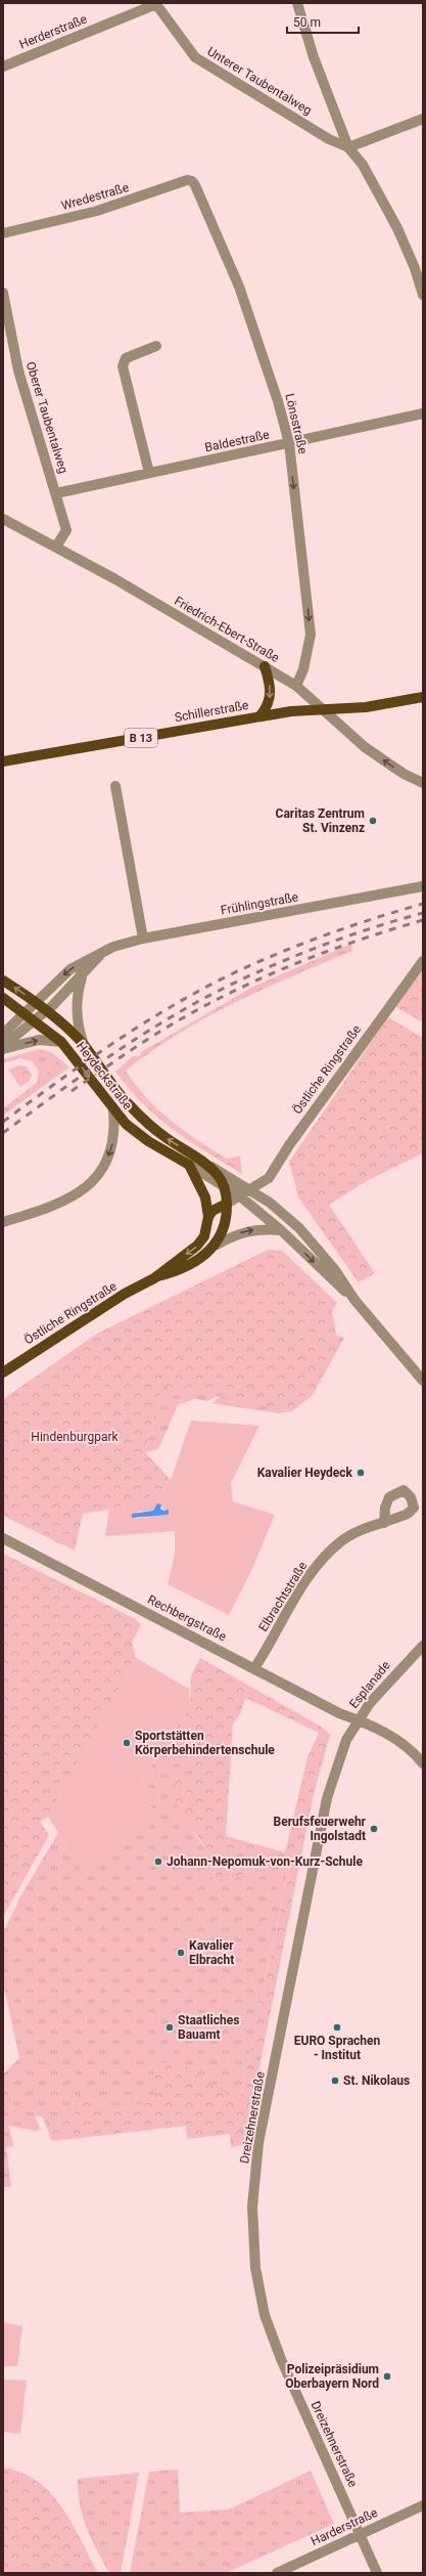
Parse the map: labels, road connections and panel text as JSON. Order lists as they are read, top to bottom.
{
  "streets": {
    "main road": [
      "Schillerstraße",
      "B 13",
      "Östliche Ringstraße",
      "Heydeckstraße"
    ],
    "street": [
      "Herderstraße",
      "Unterer Taubentalweg",
      "Wredestraße",
      "Oberer Taubentalweg",
      "Lönsstraße",
      "Baldestraße",
      "Friedrich-Ebert-Straße",
      "Frühlingstraße",
      "Elbrachtstraße",
      "Rechbergstraße",
      "Esplanade",
      "Dreizehnerstraße",
      "Harderstraße"
    ]
  },
  "crossings": [
    ["Herderstraße", "Unterer Taubentalweg"],
    ["Wredestraße", "Lönsstraße"],
    ["Oberer Taubentalweg", "Baldestraße"],
    ["Oberer Taubentalweg", "Friedrich-Ebert-Straße"],
    ["Lönsstraße", "Baldestraße"],
    ["Lönsstraße", "Friedrich-Ebert-Straße"],
    ["Friedrich-Ebert-Straße", "Schillerstraße"],
    ["Frühlingstraße", "Heydeckstraße"],
    ["Östliche Ringstraße", "Heydeckstraße"],
    ["Elbrachtstraße", "Rechbergstraße"],
    ["Rechbergstraße", "Esplanade"],
    ["Rechbergstraße", "Dreizehnerstraße"],
    ["Esplanade", "Dreizehnerstraße"],
    ["Dreizehnerstraße", "Harderstraße"]
  ],
  "one_way": ["Lönsstraße"],
  "parks": ["Hindenburgpark"],
  "places": [
    "Caritas Zentrum St. Vinzenz",
    "Kavalier Heydeck",
    "Sportstätten Körperbehindertenschule",
    "Berufsfeuerwehr Ingolstadt",
    "Johann-Nepomuk-von-Kurz-Schule",
    "Kavalier Elbracht",
    "Staatliches Bauamt",
    "EURO Sprachen - Institut",
    "St. Nikolaus",
    "Polizeipräsidium Oberbayern Nord"
  ],
  "scale_bar": "50 m"
}
